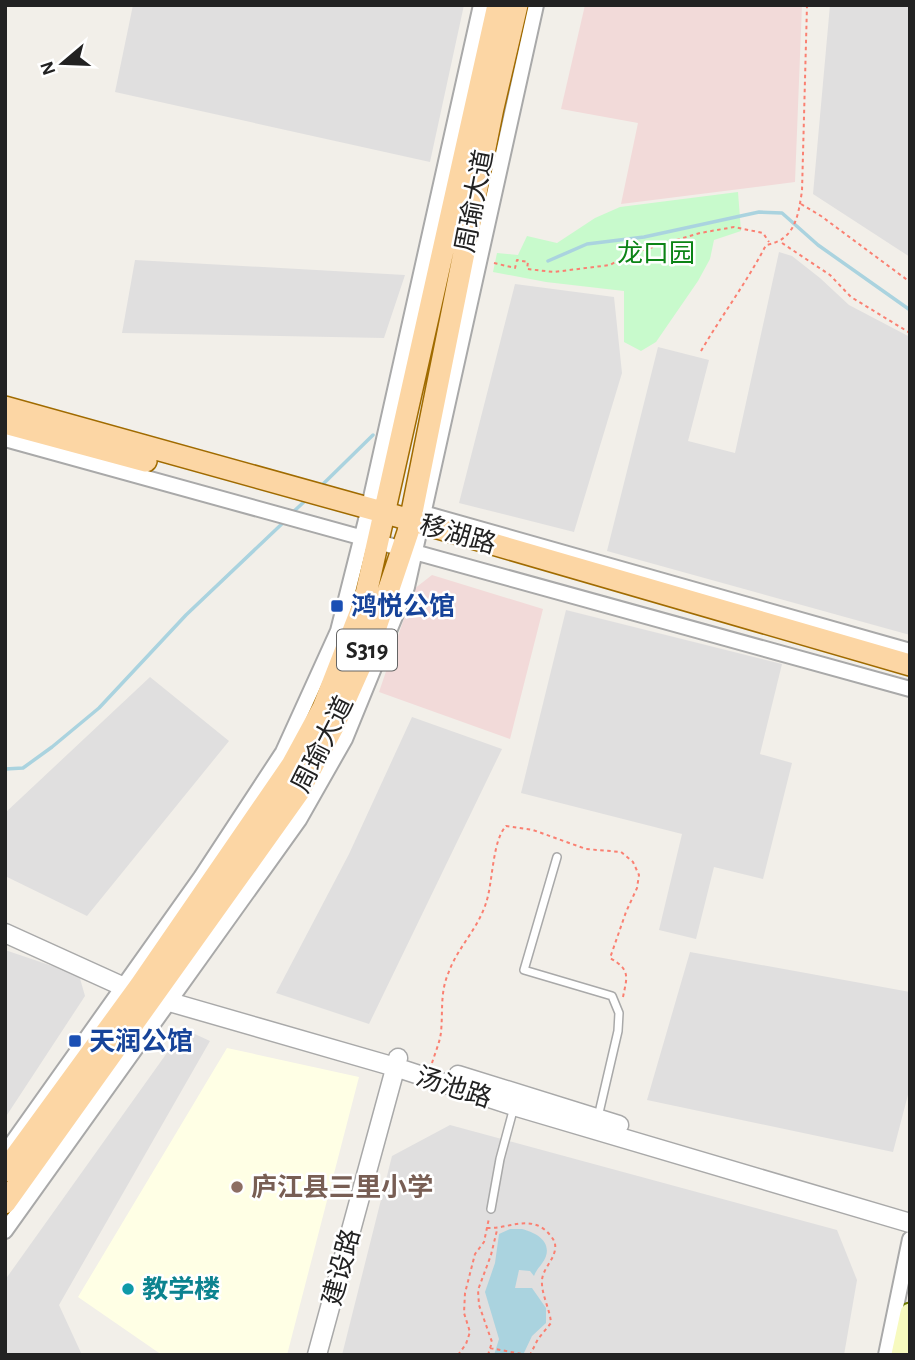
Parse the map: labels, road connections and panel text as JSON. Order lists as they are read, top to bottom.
{
  "streets": {
    "main road": ["周瑜大道", "移湖路", "S319"],
    "street": ["汤池路", "建设路"]
  },
  "crossings": [
    ["周瑜大道", "移湖路"],
    ["周瑜大道", "汤池路"],
    ["汤池路", "建设路"]
  ],
  "parks": ["龙口园"],
  "places": {
    "transit": ["鸿悦公馆", "天润公馆"],
    "other": ["庐江县三里小学", "教学楼"]
  },
  "north": "left"
}
